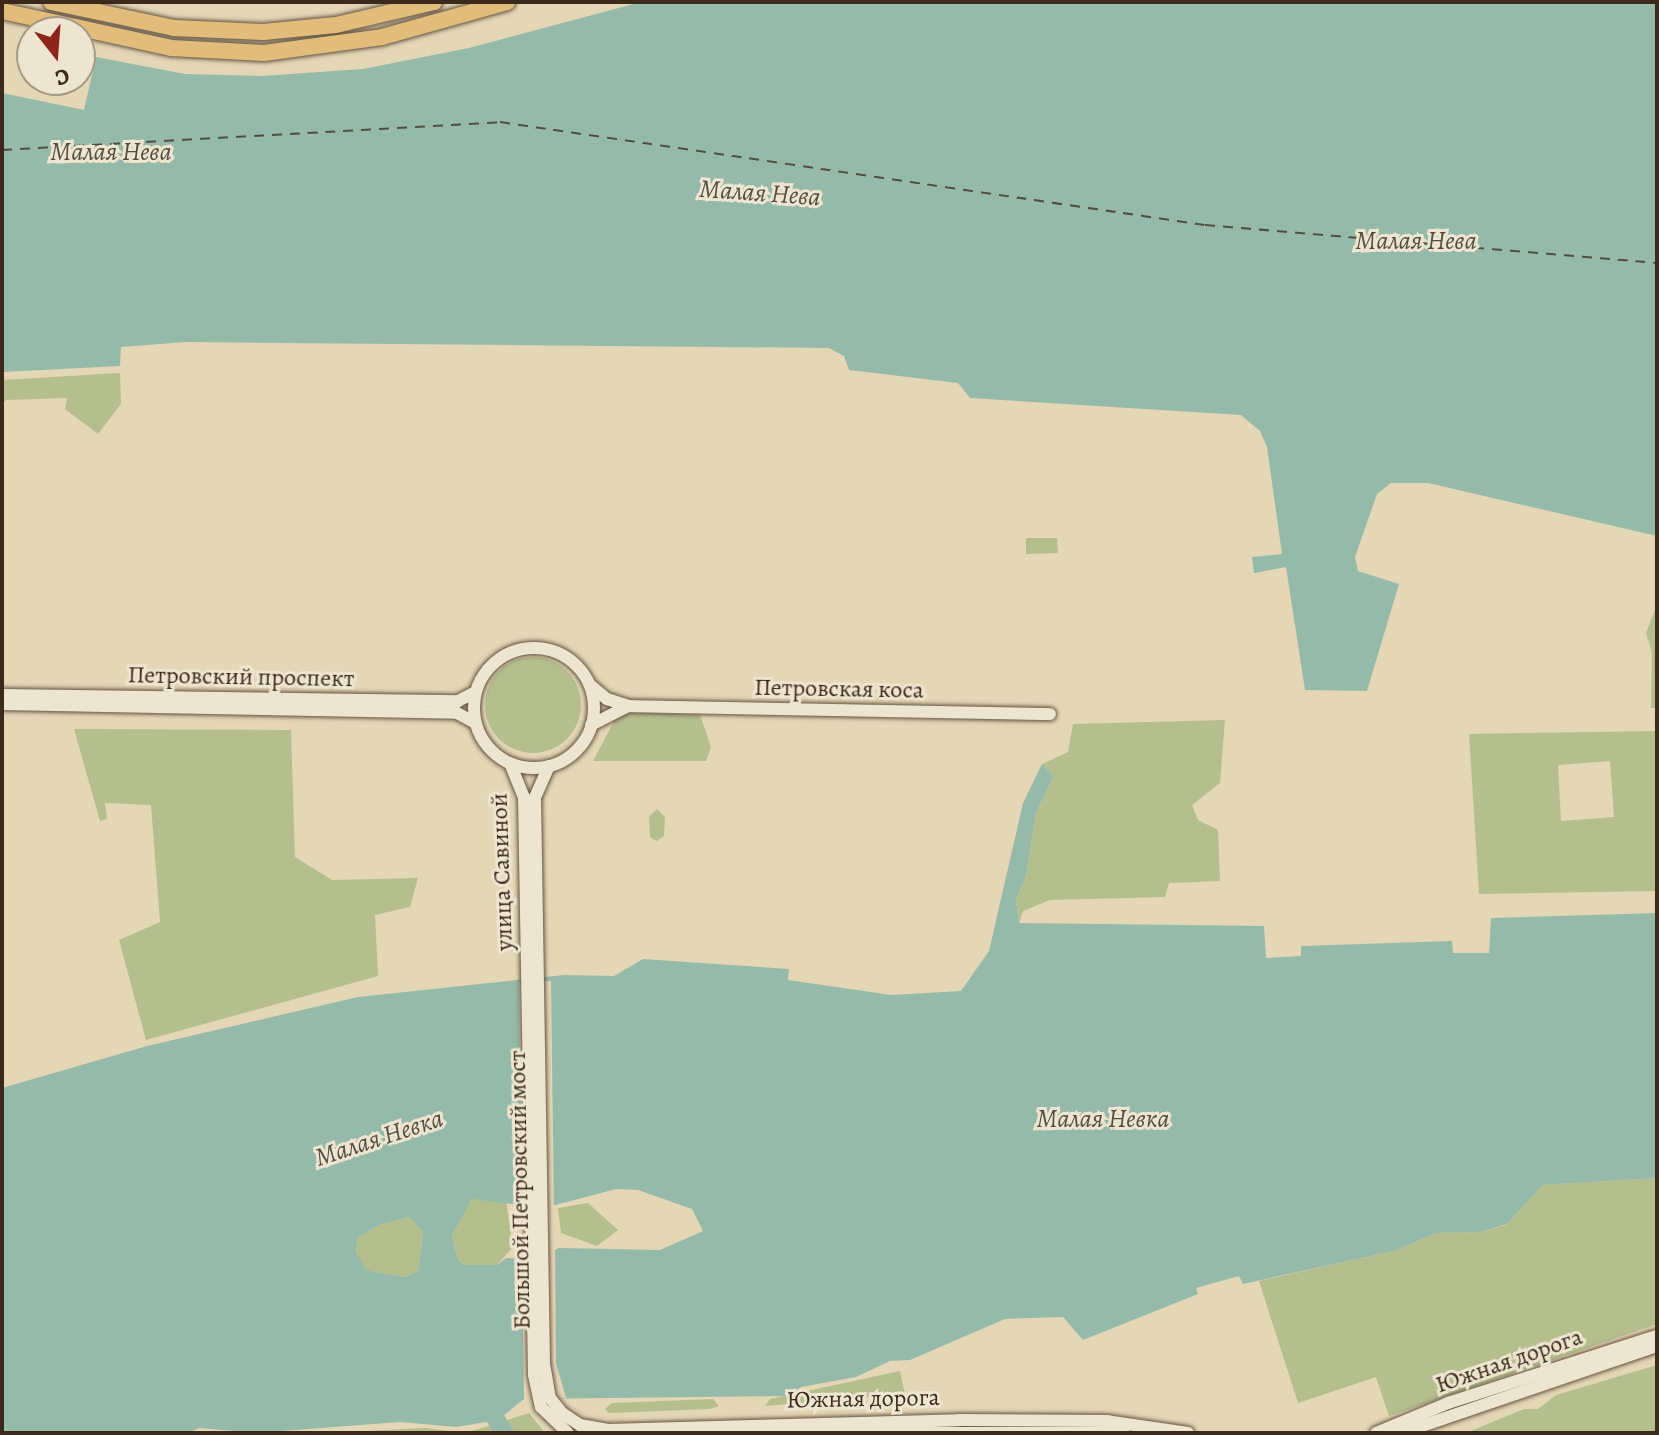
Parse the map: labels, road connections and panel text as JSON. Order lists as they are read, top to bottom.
{
  "streets": {
    "street": [
      "Петровский проспект",
      "Петровская коса",
      "улица Савиной",
      "Большой Петровский мост",
      "Южная дорога"
    ]
  },
  "crossings": [
    ["Петровский проспект", "Петровская коса"],
    ["Петровский проспект", "улица Савиной"],
    ["Петровская коса", "улица Савиной"],
    ["улица Савиной", "Большой Петровский мост"],
    ["Большой Петровский мост", "Южная дорога"]
  ],
  "water": ["Малая Нева", "Малая Невка"],
  "north": "bottom"
}
